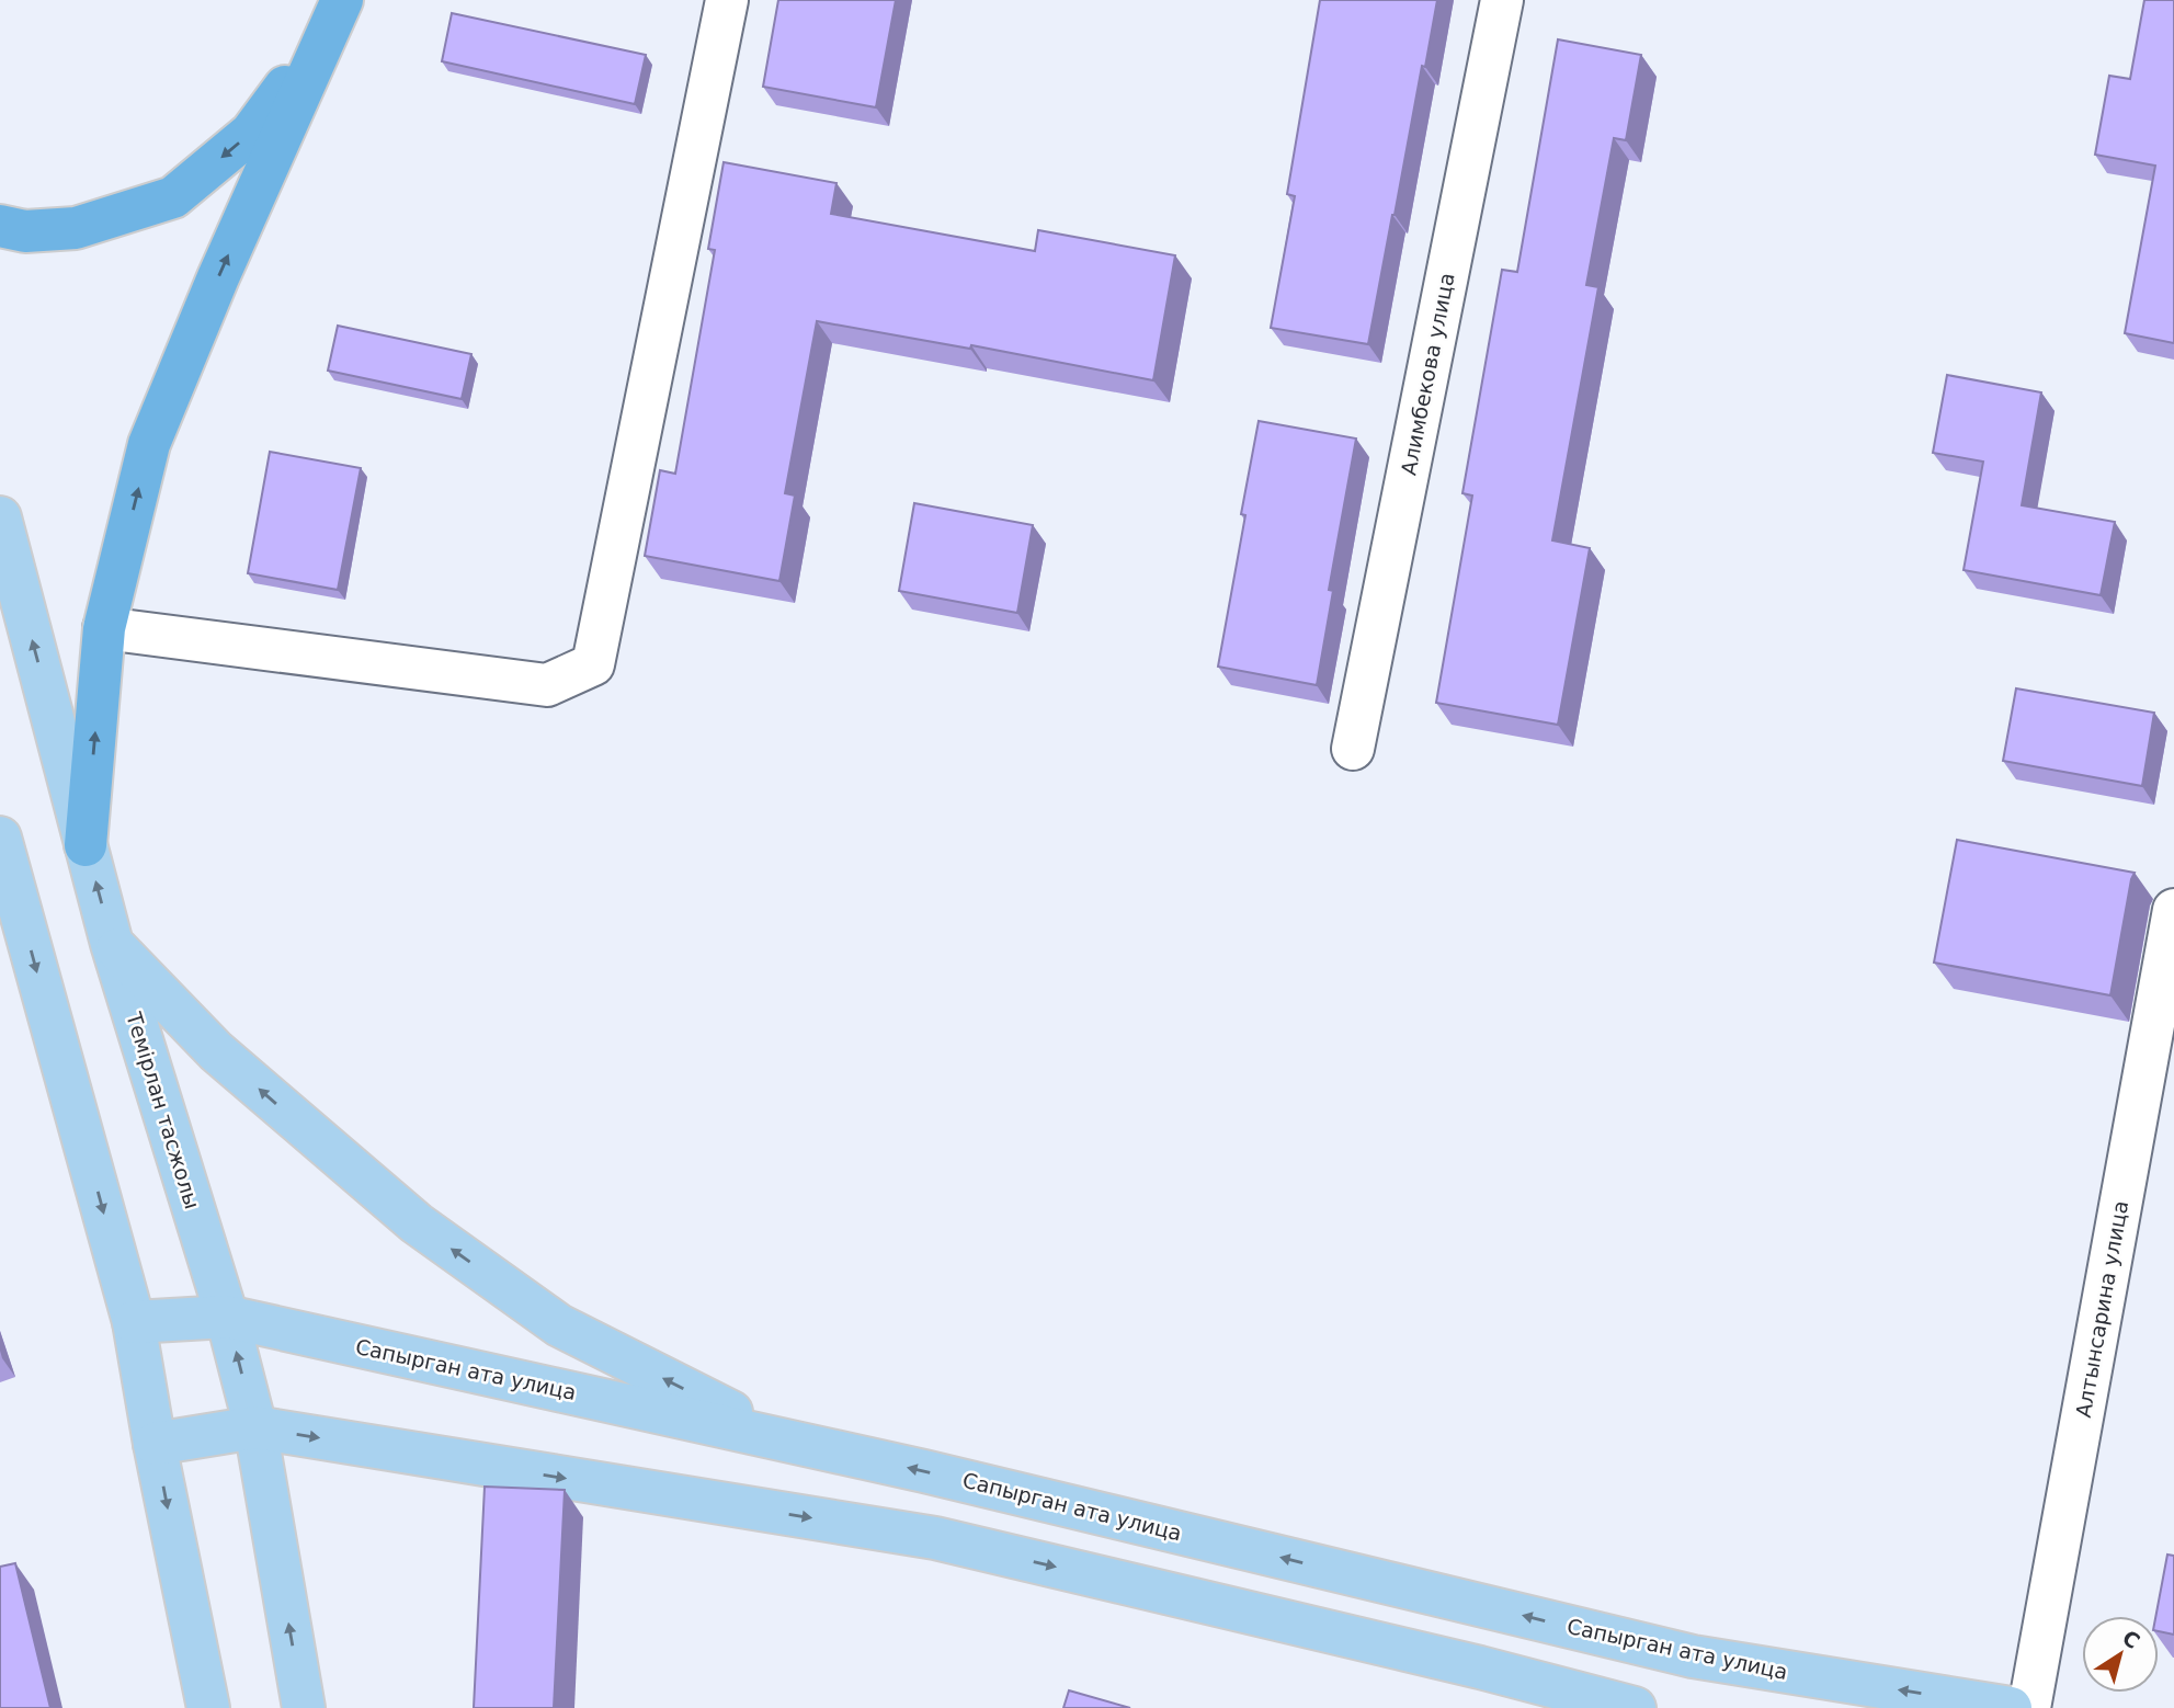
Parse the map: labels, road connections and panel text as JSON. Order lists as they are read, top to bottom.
{
  "streets": {
    "main road": ["Темірлан тасжолы", "Сапырган ата улица"],
    "street": ["Алимбекова улица", "Алтынсарина улица"]
  },
  "crossings": [
    ["Темірлан тасжолы", "Сапырган ата улица"]
  ],
  "north": "top right"
}
